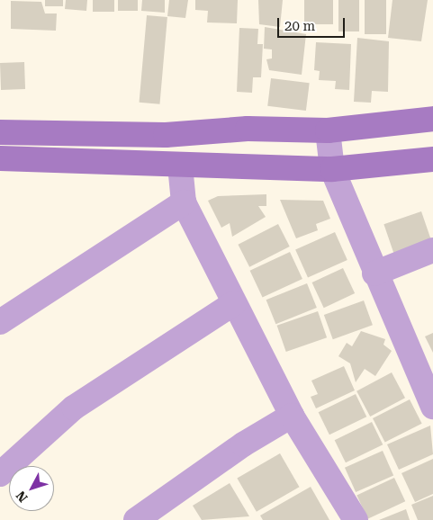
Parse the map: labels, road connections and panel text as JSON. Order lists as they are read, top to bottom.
{
  "scale_bar": "20 m",
  "north": "bottom left"
}
